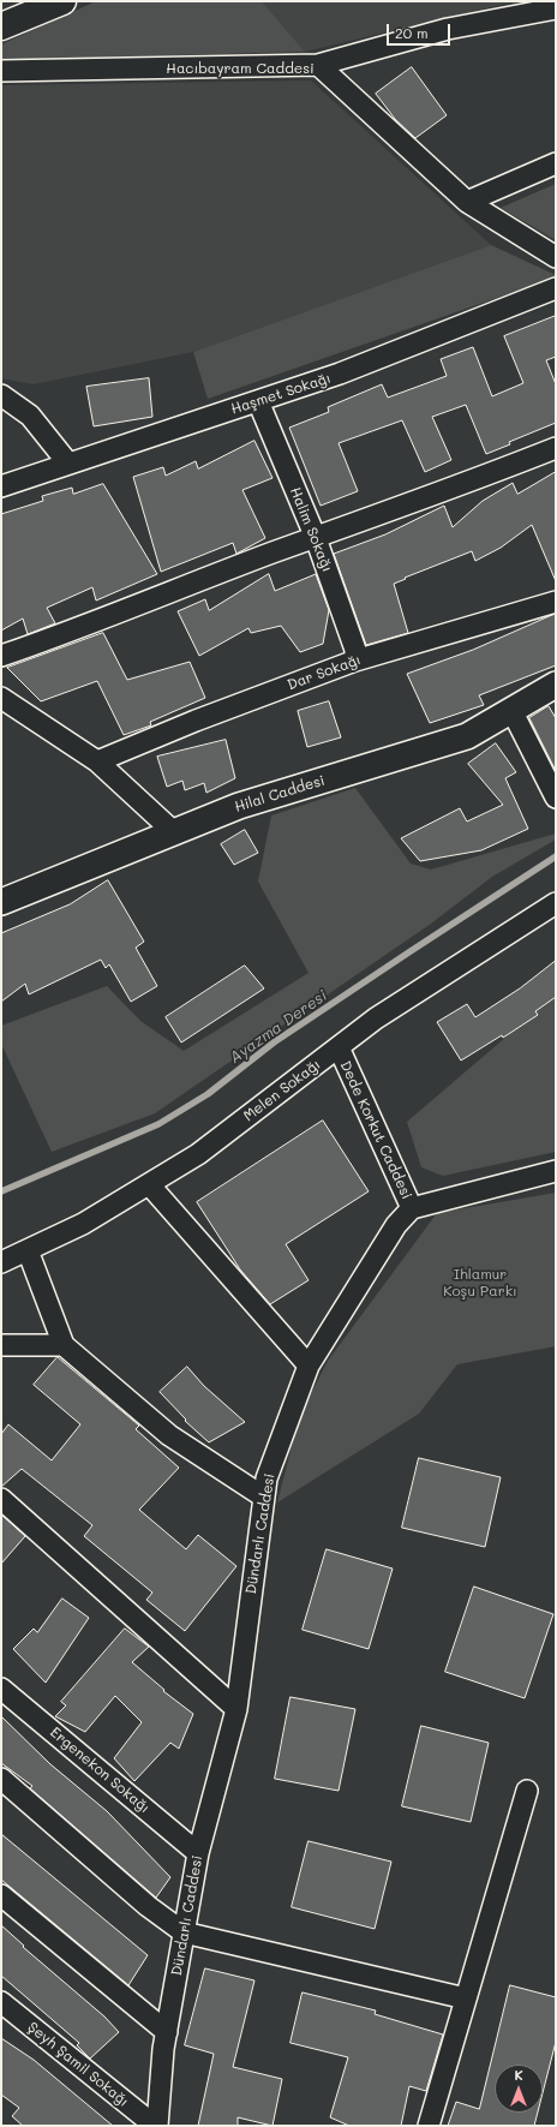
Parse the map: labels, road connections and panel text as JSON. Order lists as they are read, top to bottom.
{
  "streets": {
    "street": [
      "Hacıbayram Caddesi",
      "Haşmet Sokağı",
      "Halim Sokağı",
      "Dar Sokağı",
      "Hilal Caddesi",
      "Melen Sokağı",
      "Dede Korkut Caddesi",
      "Dündarlı Caddesi",
      "Ergenekon Sokağı",
      "Şeyh Şamil Sokağı"
    ]
  },
  "crossings": [
    ["Haşmet Sokağı", "Halim Sokağı"],
    ["Halim Sokağı", "Dar Sokağı"],
    ["Melen Sokağı", "Dede Korkut Caddesi"],
    ["Dede Korkut Caddesi", "Dündarlı Caddesi"],
    ["Dündarlı Caddesi", "Ergenekon Sokağı"],
    ["Dündarlı Caddesi", "Şeyh Şamil Sokağı"]
  ],
  "water": ["Ayazma Deresi"],
  "parks": ["Ihlamur Koşu Parkı"],
  "scale_bar": "20 m",
  "north": "top"
}
